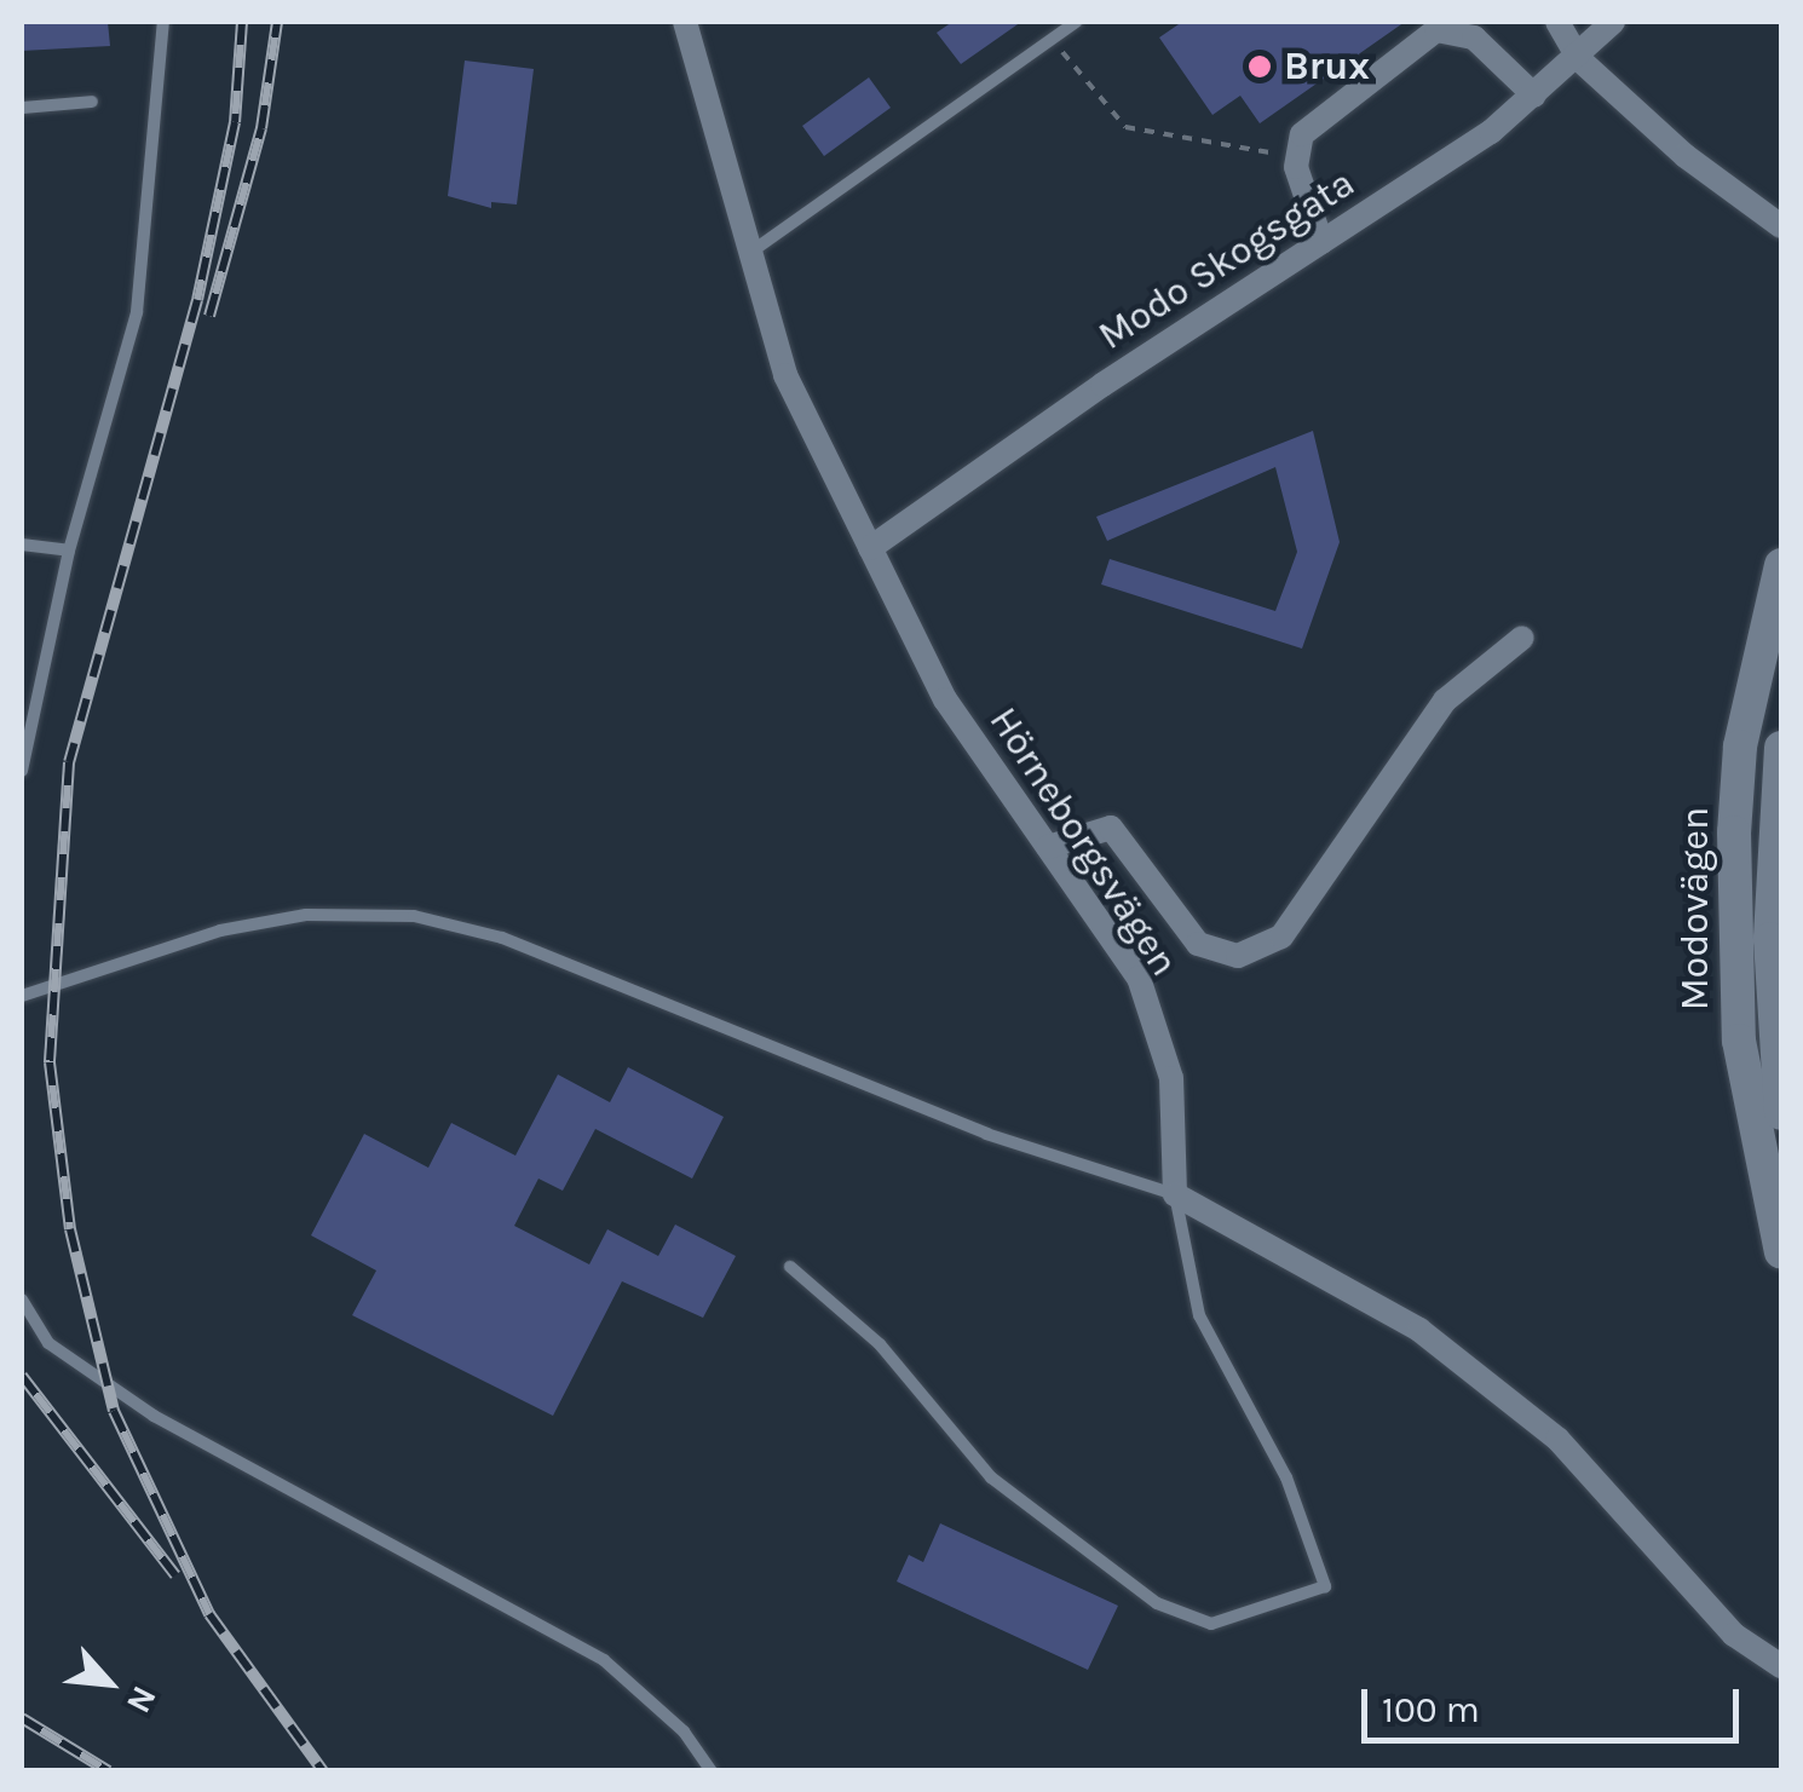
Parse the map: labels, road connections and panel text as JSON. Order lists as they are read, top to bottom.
{
  "streets": {
    "main road": ["Modovägen"],
    "street": ["Modo Skogsgata", "Hörneborgsvägen"]
  },
  "crossings": [
    ["Modo Skogsgata", "Hörneborgsvägen"]
  ],
  "places": ["Brux"],
  "scale_bar": "100 m",
  "north": "bottom right"
}
